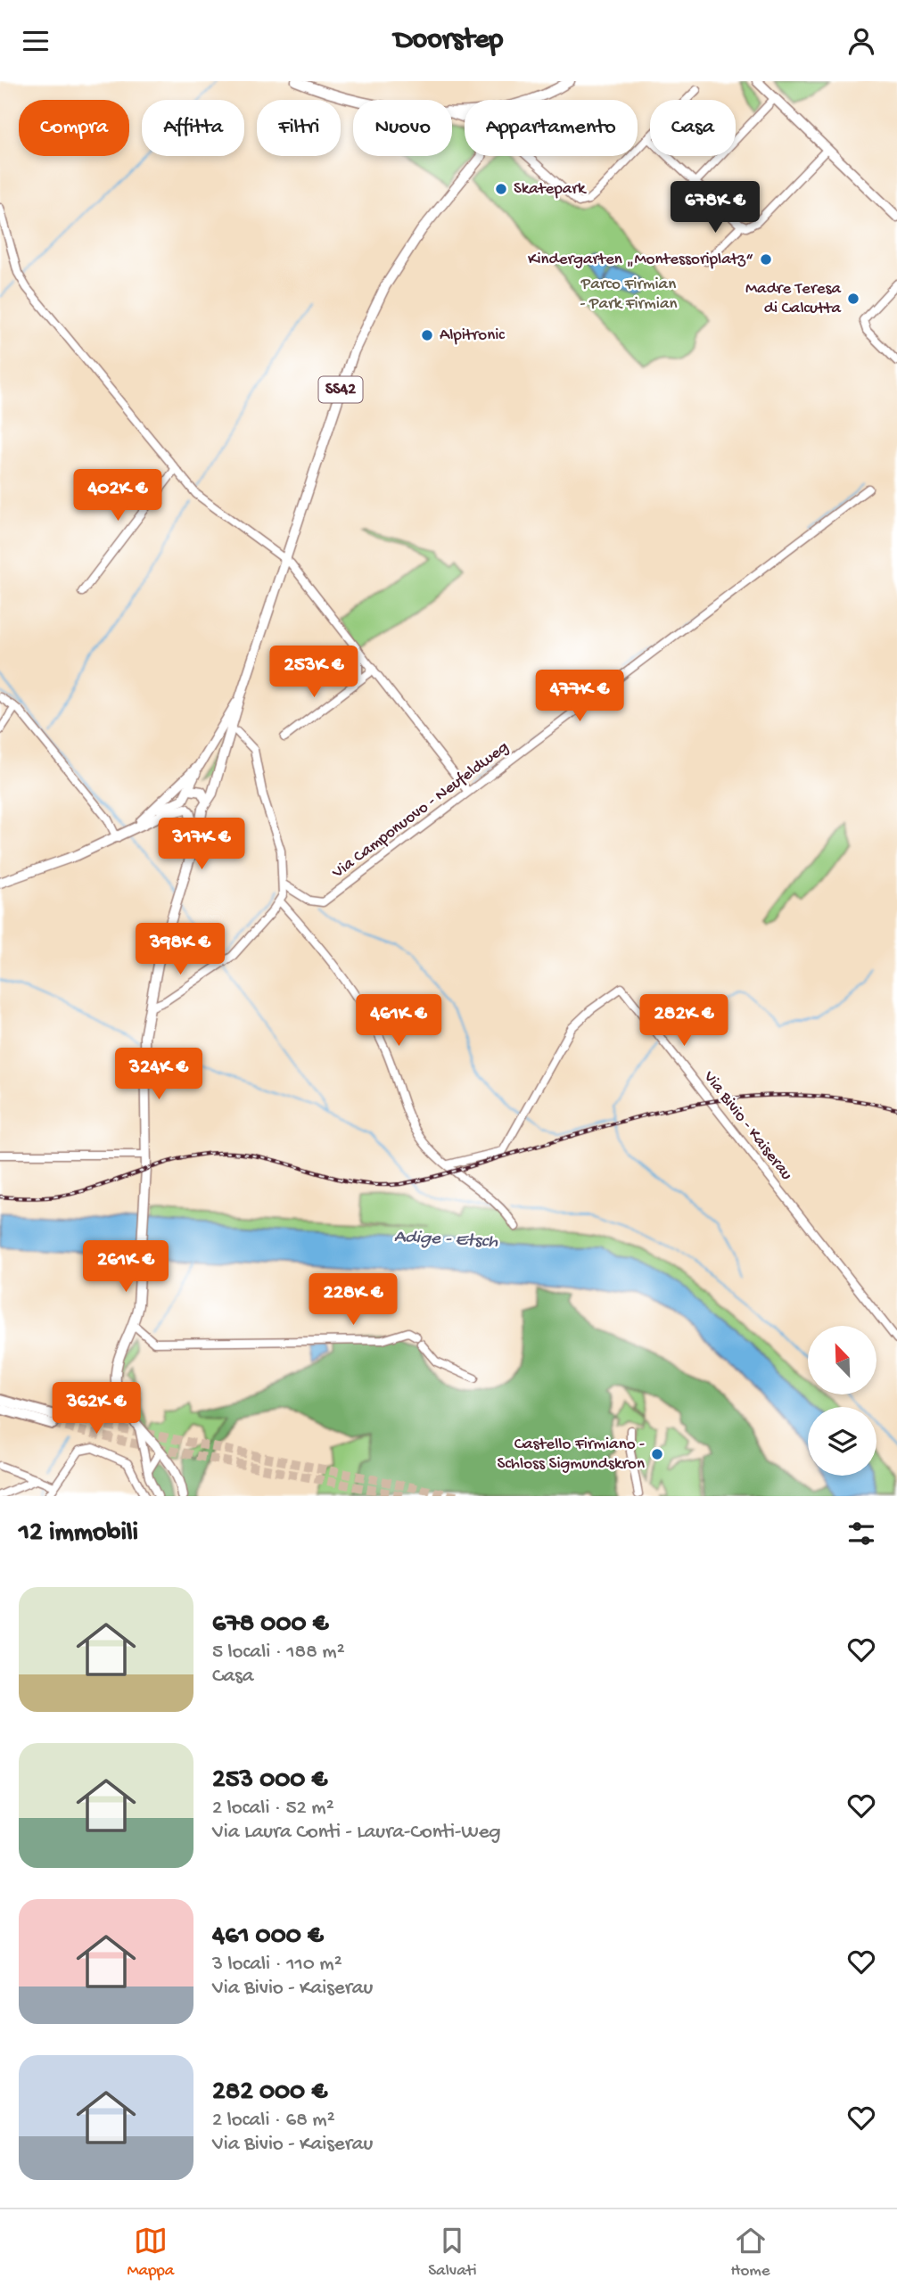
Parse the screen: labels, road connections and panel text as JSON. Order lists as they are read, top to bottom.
{
  "streets": {
    "main road": ["SS42"],
    "street": ["Via Camponuovo - Neufeldweg", "Via Bivio - Kaiserau"]
  },
  "water": ["Adige - Etsch"],
  "parks": ["Parco Firmian - Park Firmian"],
  "places": [
    "Skatepark",
    "Kindergarten „Montessoriplatz“",
    "Madre Teresa di Calcutta",
    "Alpitronic",
    "Castello Firmiano - Schloss Sigmundskron"
  ],
  "north": "top left",
  "page": {
    "header": "Doorstep",
    "chip": [
      "Compra",
      "Affitta",
      "Filtri",
      "Nuovo",
      "Appartamento",
      "Casa"
    ],
    "price": [
      "678K €",
      "402K €",
      "253K €",
      "477K €",
      "317K €",
      "398K €",
      "461K €",
      "282K €",
      "324K €",
      "261K €",
      "228K €",
      "362K €"
    ],
    "heading": "12 immobili",
    "list": [
      {
        "name": "678 000 €",
        "note": "5 locali · 188 m² · Casa"
      },
      {
        "name": "253 000 €",
        "note": "2 locali · 52 m² · Via Laura Conti - Laura-Conti-Weg"
      },
      {
        "name": "461 000 €",
        "note": "3 locali · 110 m² · Via Bivio - Kaiserau"
      },
      {
        "name": "282 000 €",
        "note": "2 locali · 68 m² · Via Bivio - Kaiserau"
      }
    ],
    "tabs": ["Mappa", "Salvati", "Home"]
  }
}
